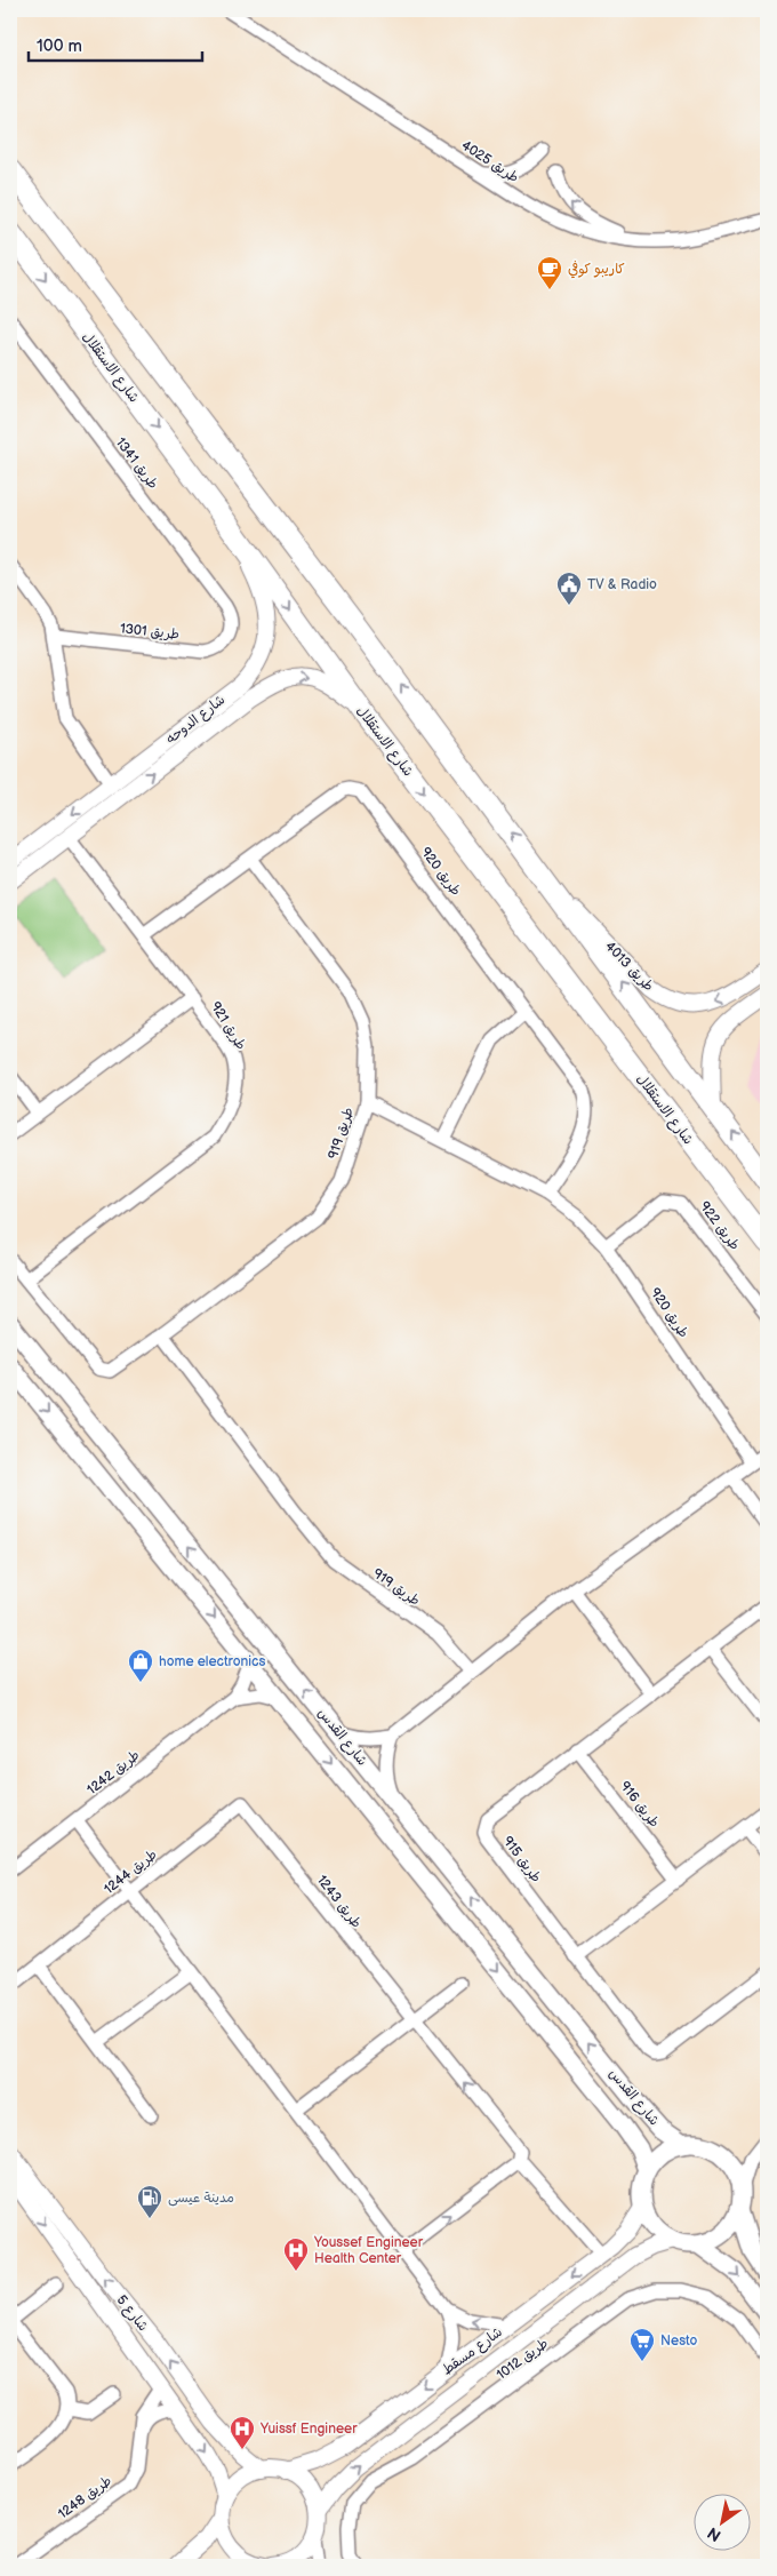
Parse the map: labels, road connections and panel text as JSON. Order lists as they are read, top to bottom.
{
  "streets": {
    "main road": ["شارع الاستقلال", "شارع القدس"],
    "street": [
      "طريق 4025",
      "طريق 1341",
      "طريق 1301",
      "شارع الدوحه",
      "طريق 920",
      "طريق 4013",
      "طريق 921",
      "طريق 919",
      "طريق 922",
      "طريق 1242",
      "طريق 916",
      "طريق 915",
      "طريق 1244",
      "طريق 1243",
      "شارع 5",
      "شارع مسقط",
      "طريق 1012",
      "طريق 1248"
    ]
  },
  "crossings": [
    ["شارع الاستقلال", "شارع الدوحه"],
    ["طريق 1341", "طريق 1301"],
    ["شارع الدوحه", "طريق 921"],
    ["طريق 920", "طريق 921"],
    ["طريق 920", "طريق 919"],
    ["طريق 920", "طريق 922"],
    ["طريق 921", "طريق 919"],
    ["شارع القدس", "طريق 1242"],
    ["شارع القدس", "شارع مسقط"],
    ["طريق 916", "طريق 915"],
    ["طريق 1244", "طريق 1243"],
    ["طريق 1243", "شارع مسقط"],
    ["شارع 5", "شارع مسقط"],
    ["شارع 5", "طريق 1248"]
  ],
  "one_way": ["طريق 4013"],
  "places": {
    "cafe": ["كاريبو كوفي"],
    "public building": ["TV & Radio"],
    "shop": ["home electronics"],
    "fuel station": ["مدينة عيسى"],
    "hospital": ["Youssef Engineer Health Center", "Yuissf Engineer"],
    "supermarket": ["Nesto"]
  },
  "scale_bar": "100 m",
  "north": "bottom left"
}
